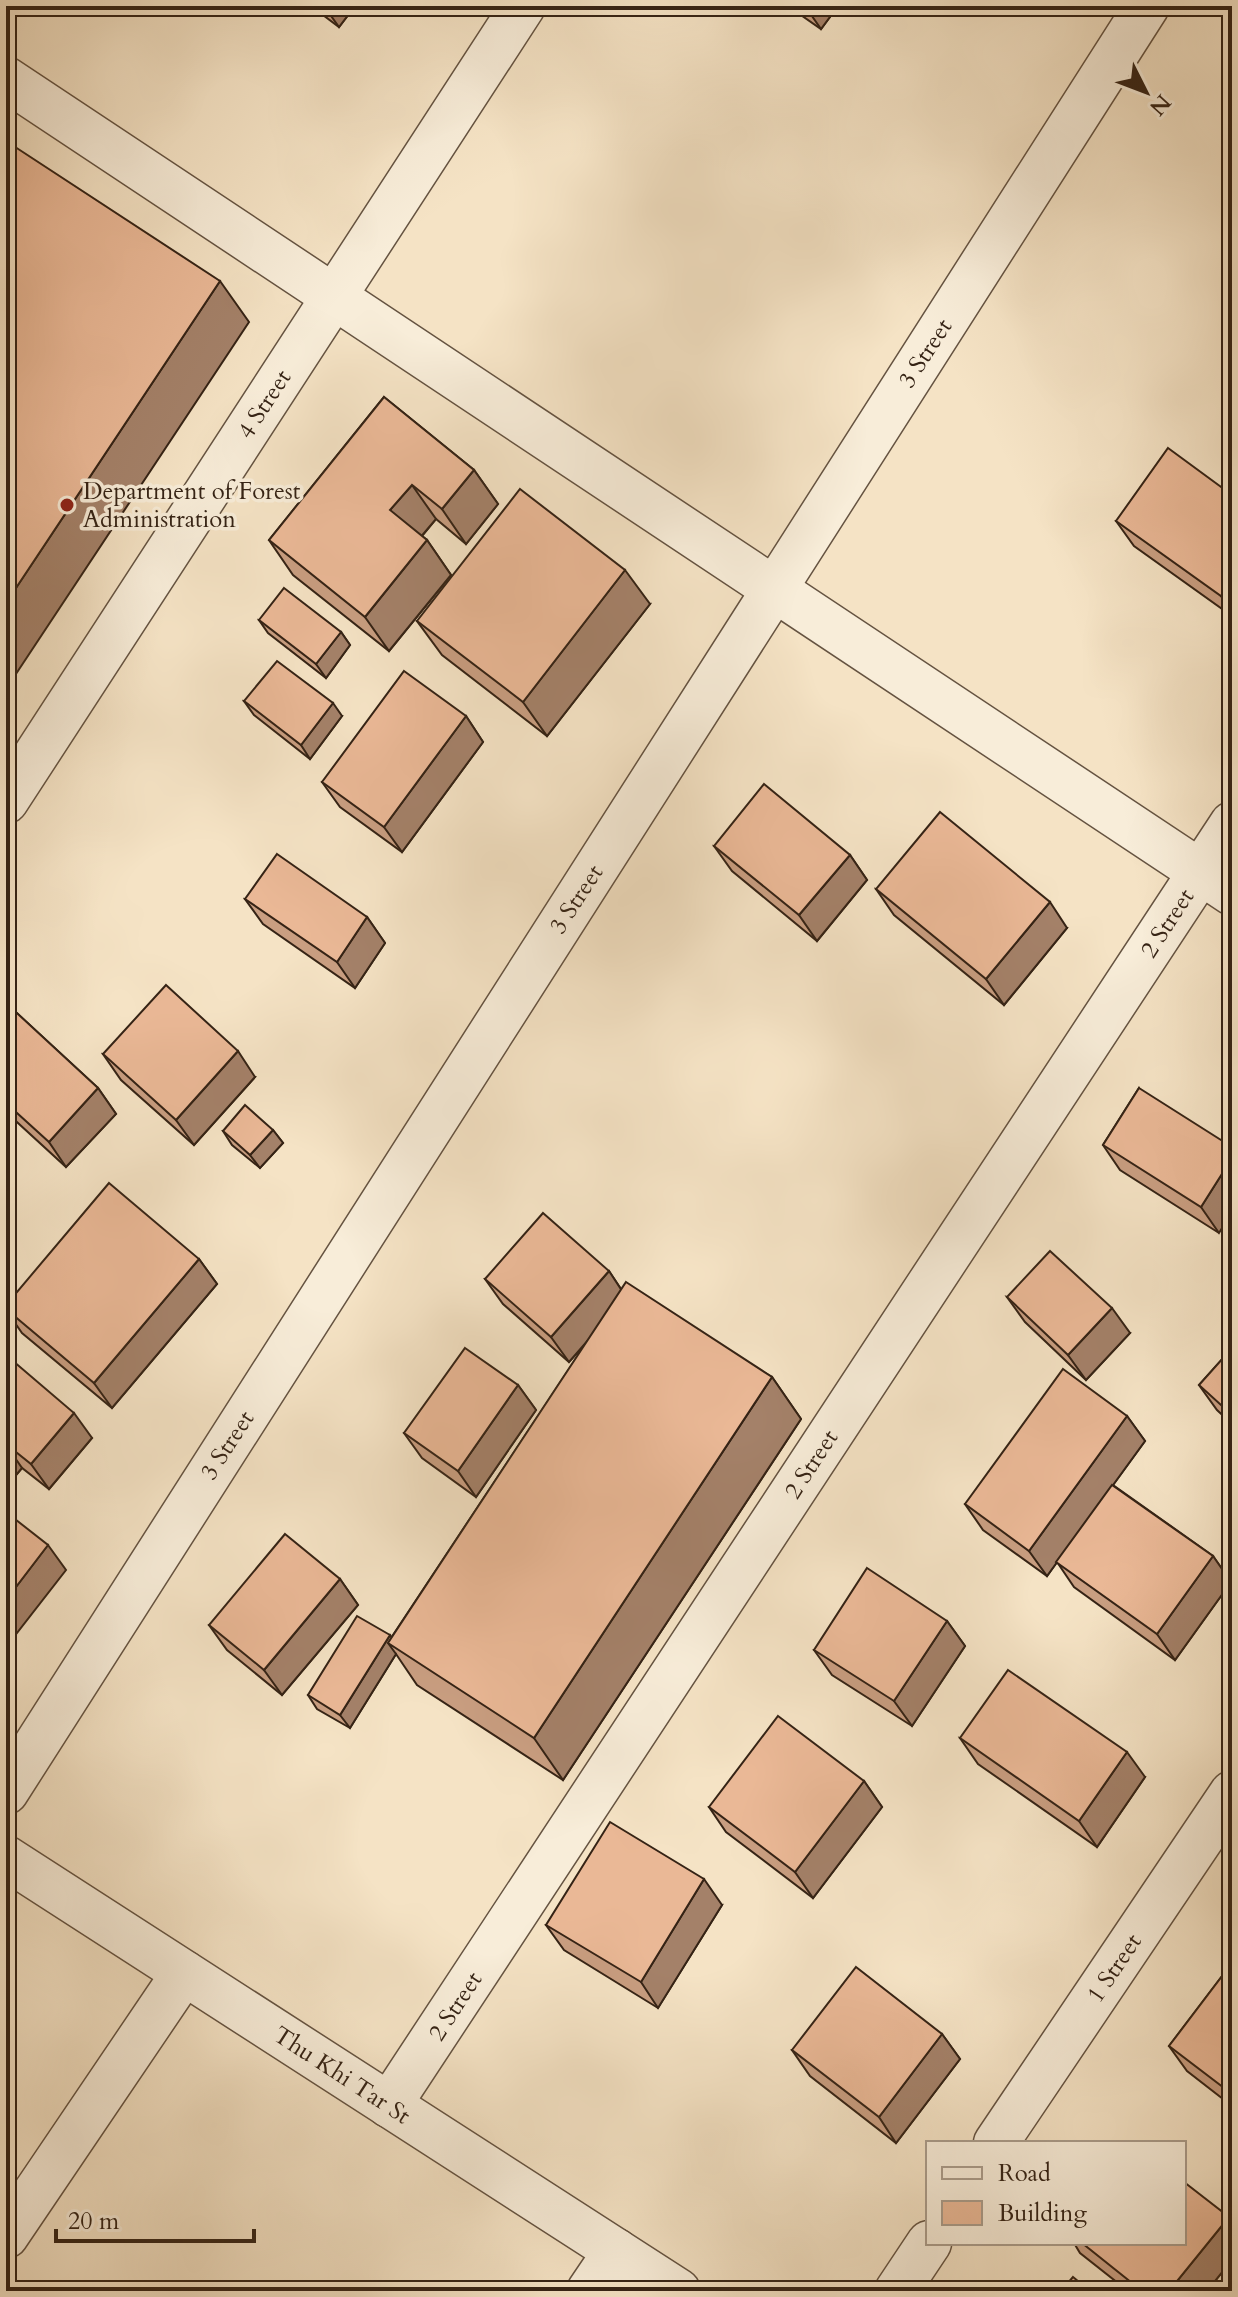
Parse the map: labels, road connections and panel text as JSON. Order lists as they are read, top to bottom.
{
  "streets": {
    "street": [
      "3 Street",
      "4 Street",
      "2 Street",
      "1 Street",
      "Thu Khi Tar St"
    ]
  },
  "crossings": [
    ["2 Street", "Thu Khi Tar St"]
  ],
  "places": ["Department of Forest Administration"],
  "legend": ["Road", "Building"],
  "scale_bar": "20 m",
  "north": "bottom right"
}
